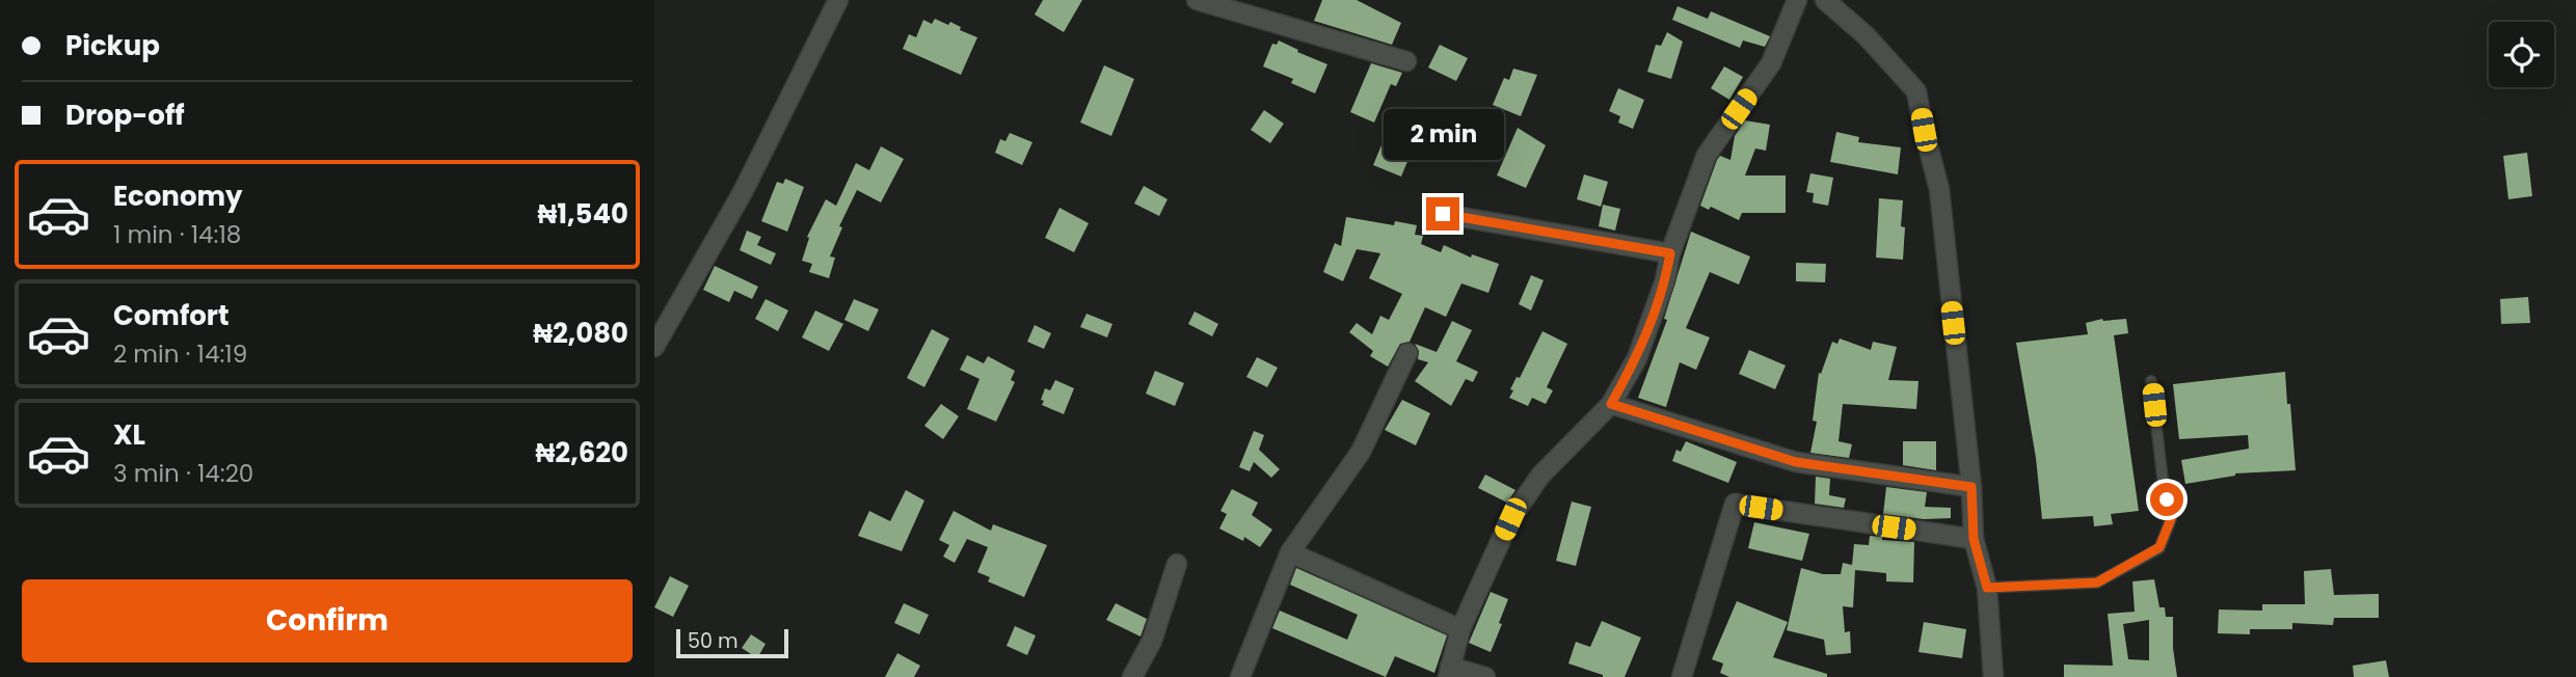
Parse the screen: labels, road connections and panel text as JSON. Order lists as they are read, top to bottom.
{
  "scale_bar": "50 m",
  "page": {
    "banner": ["Pickup", "Drop-off"],
    "bubble": "2 min",
    "list": [
      {
        "name": "Economy",
        "note": "1 min · 14:18",
        "value": "₦1,540"
      },
      {
        "name": "Comfort",
        "note": "2 min · 14:19",
        "value": "₦2,080"
      },
      {
        "name": "XL",
        "note": "3 min · 14:20",
        "value": "₦2,620"
      }
    ],
    "buttons": "Confirm",
    "scale": "50 m"
  }
}
